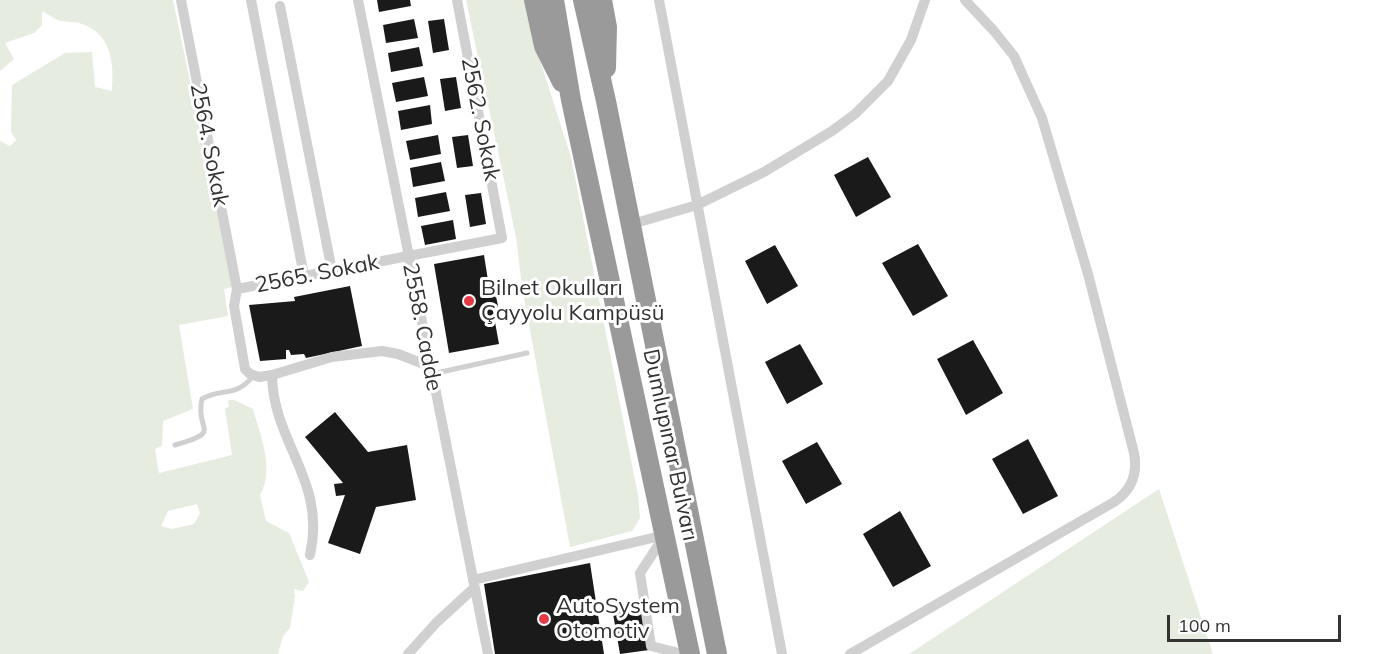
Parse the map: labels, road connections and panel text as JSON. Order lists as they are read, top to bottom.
{
  "streets": {
    "highway": ["Dumlupınar Bulvarı"],
    "street": [
      "2562. Sokak",
      "2564. Sokak",
      "2565. Sokak",
      "2558. Cadde"
    ]
  },
  "crossings": [
    ["2562. Sokak", "2565. Sokak"],
    ["2564. Sokak", "2565. Sokak"],
    ["2565. Sokak", "2558. Cadde"]
  ],
  "places": ["Bilnet Okulları Çayyolu Kampüsü", "AutoSystem Otomotiv"],
  "scale_bar": "100 m"
}
